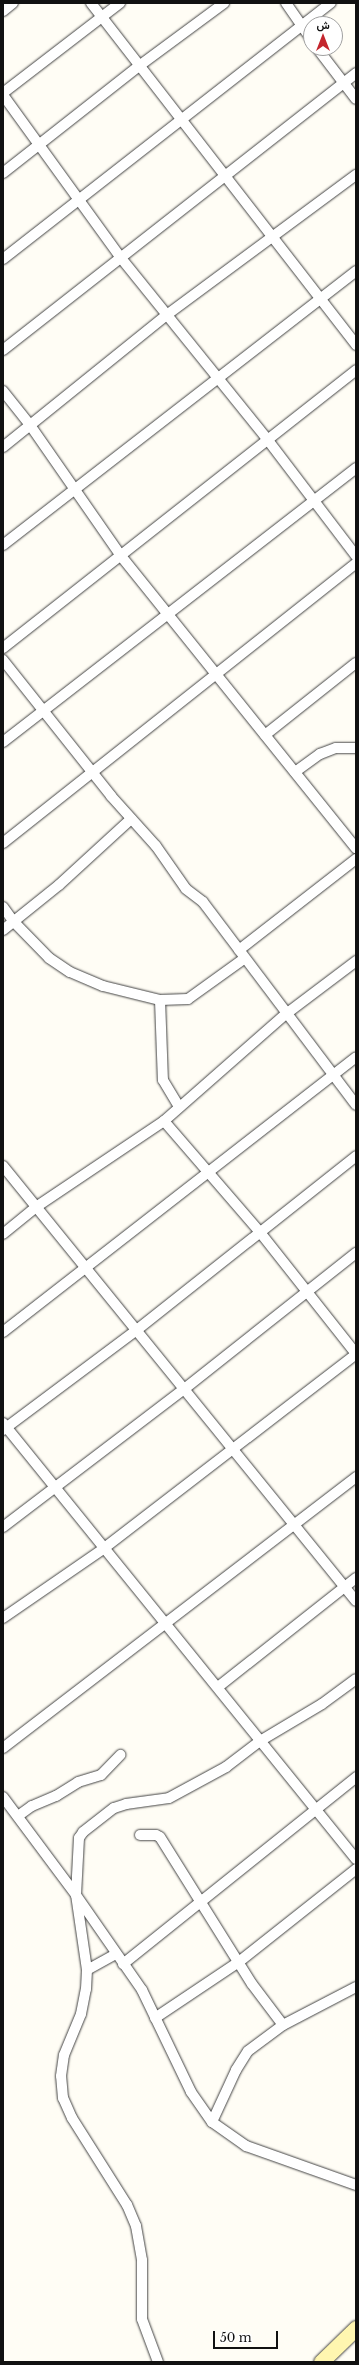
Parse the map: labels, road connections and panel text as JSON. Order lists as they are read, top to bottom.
{
  "scale_bar": "50 m",
  "north": "top"
}
